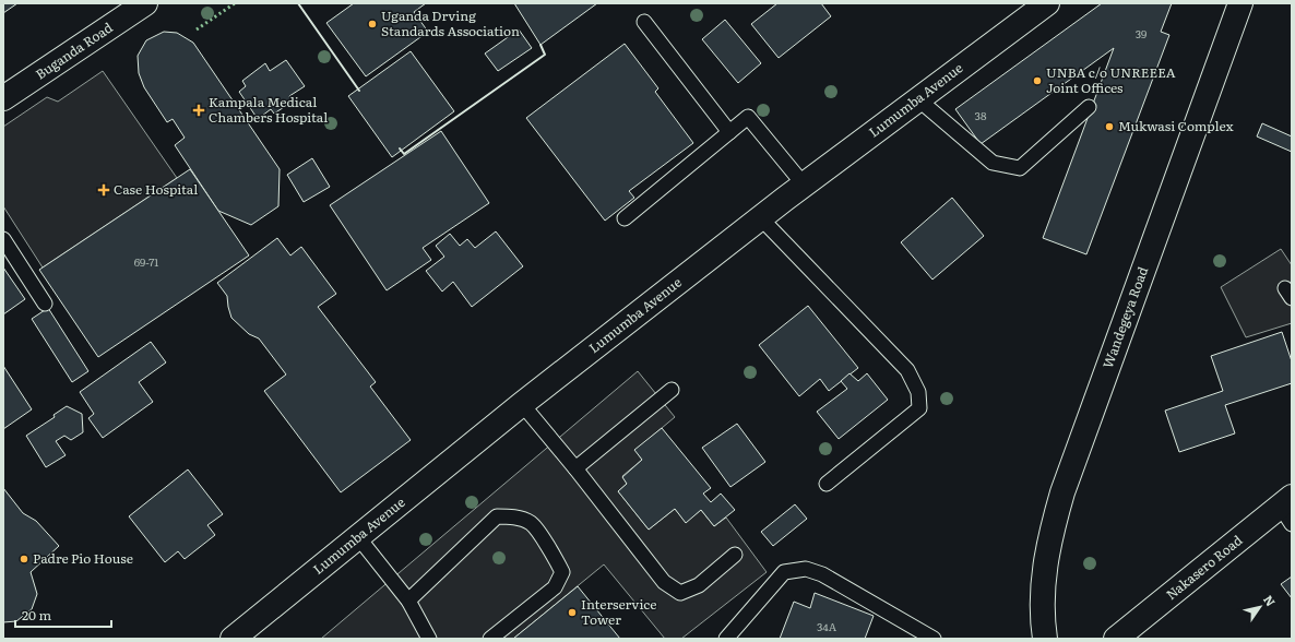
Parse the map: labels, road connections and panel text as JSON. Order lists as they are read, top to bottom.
{
  "streets": {
    "main road": [
      "Buganda Road",
      "Lumumba Avenue",
      "Wandegeya Road",
      "Nakasero Road"
    ]
  },
  "places": {
    "other": [
      "Uganda Drving Standards Association",
      "UNBA c/o UNREEEA Joint Offices",
      "Mukwasi Complex",
      "Padre Pio House",
      "Interservice Tower"
    ],
    "health": ["Kampala Medical Chambers Hospital", "Case Hospital"]
  },
  "house_numbers": [
    "39",
    "38",
    "69-71",
    "34A"
  ],
  "scale_bar": "20 m",
  "north": "top right"
}
